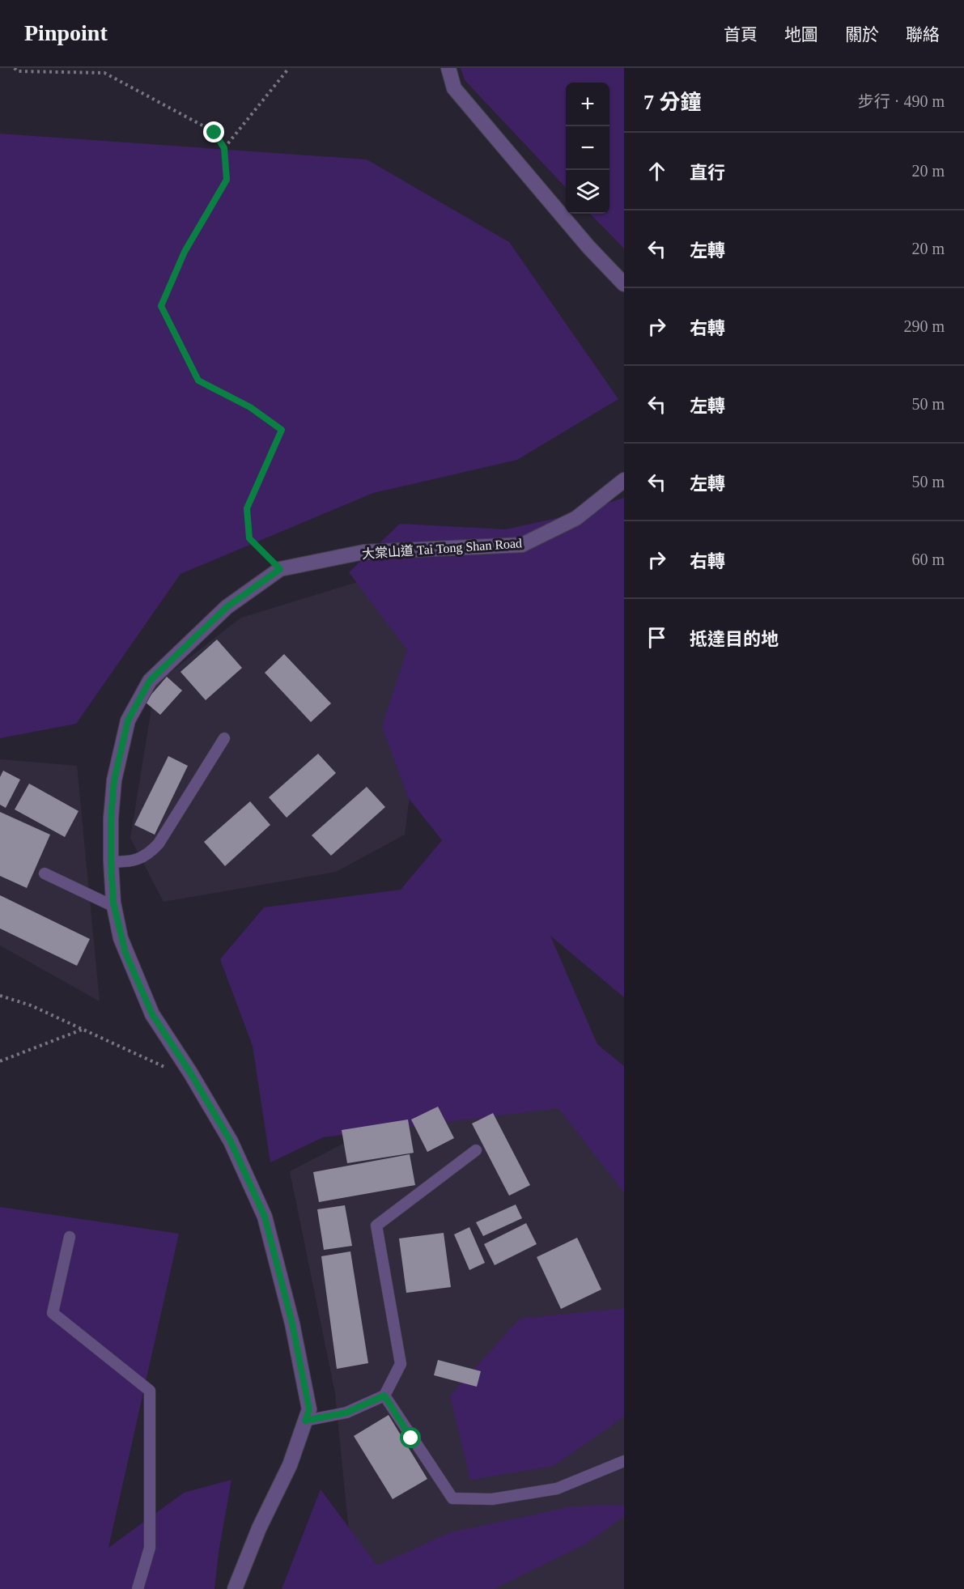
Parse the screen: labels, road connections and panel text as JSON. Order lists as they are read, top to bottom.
{
  "streets": {
    "street": ["大棠山道 Tai Tong Shan Road"]
  },
  "page": {
    "header": "Pinpoint",
    "nav": [
      "首頁",
      "地圖",
      "關於",
      "聯絡"
    ],
    "heading": ["7 分鐘", "步行 · 490 m"],
    "map_buttons": ["+", "−"],
    "list": [
      ["直行", "20 m"],
      ["左轉", "20 m"],
      ["右轉", "290 m"],
      ["左轉", "50 m"],
      ["左轉", "50 m"],
      ["右轉", "60 m"],
      "抵達目的地"
    ]
  }
}
